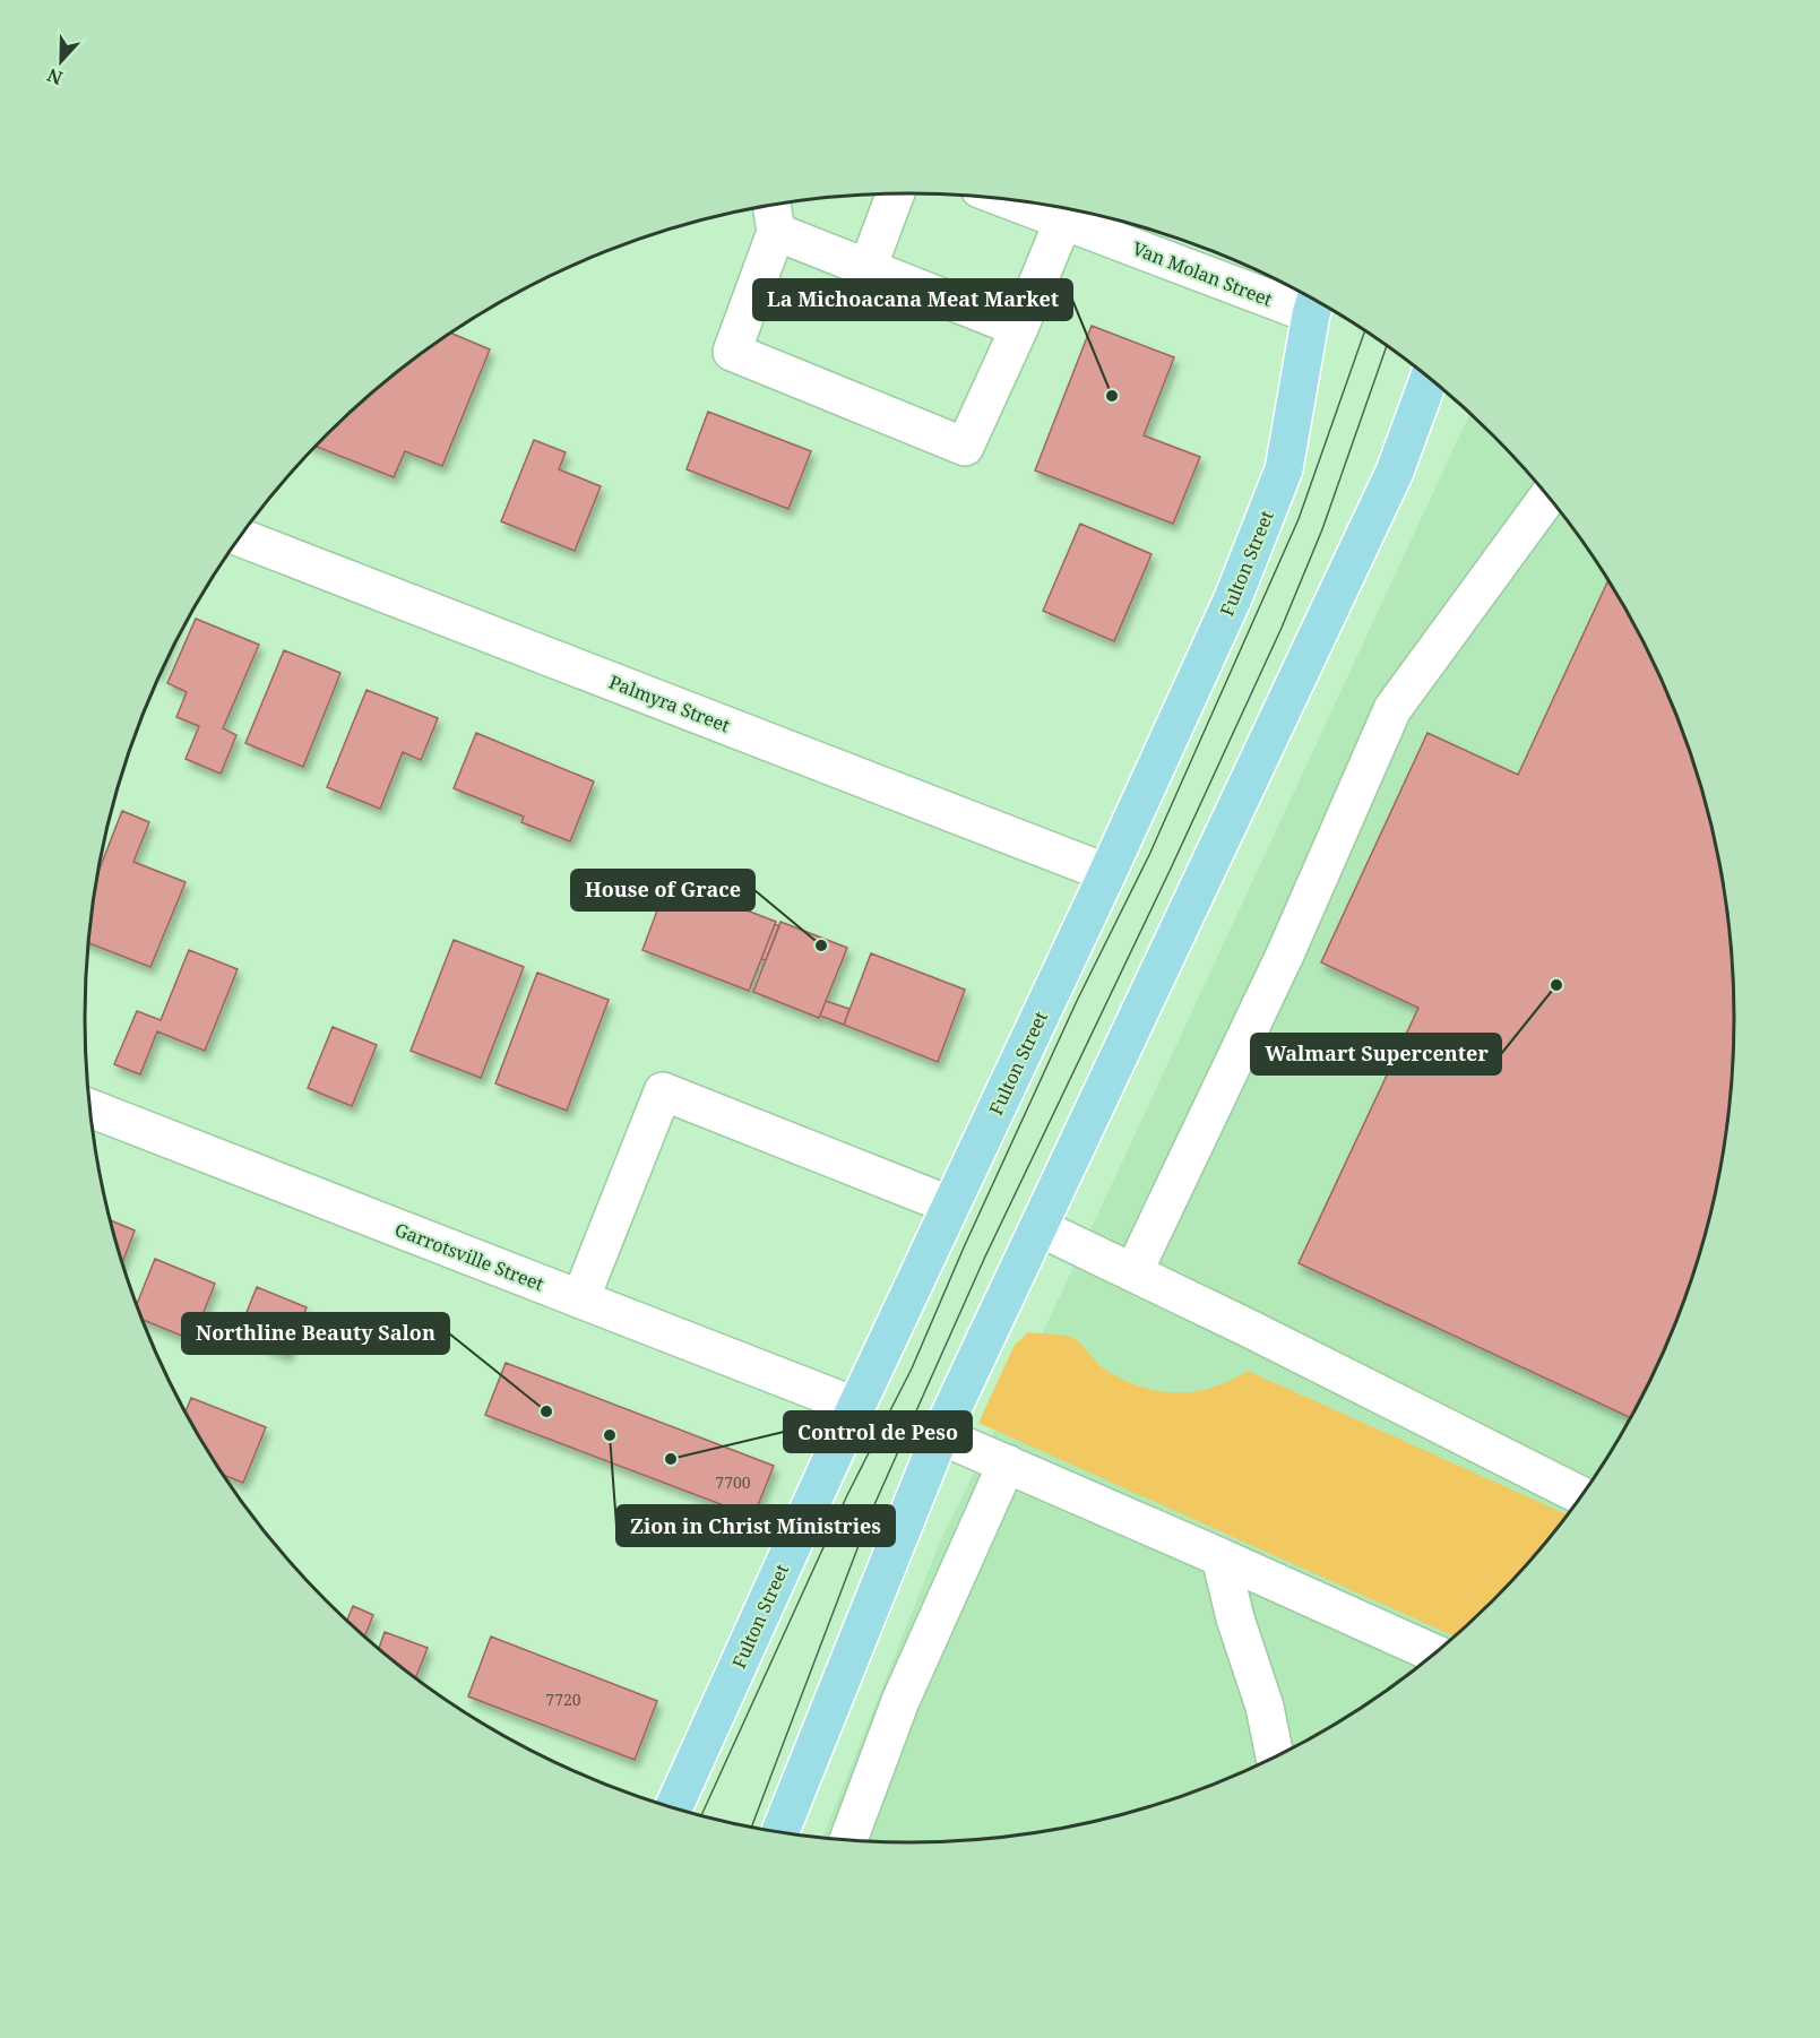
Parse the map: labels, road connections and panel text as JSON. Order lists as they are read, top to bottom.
{
  "streets": {
    "main road": ["Fulton Street"],
    "street": ["Van Molan Street", "Palmyra Street", "Garrotsville Street"]
  },
  "crossings": [
    ["Van Molan Street", "Fulton Street"],
    ["Fulton Street", "Palmyra Street"],
    ["Fulton Street", "Garrotsville Street"]
  ],
  "places": [
    "La Michoacana Meat Market",
    "House of Grace",
    "Walmart Supercenter",
    "Northline Beauty Salon",
    "Zion in Christ Ministries",
    "Control de Peso"
  ],
  "house_numbers": ["7700", "7720"],
  "north": "bottom"
}
